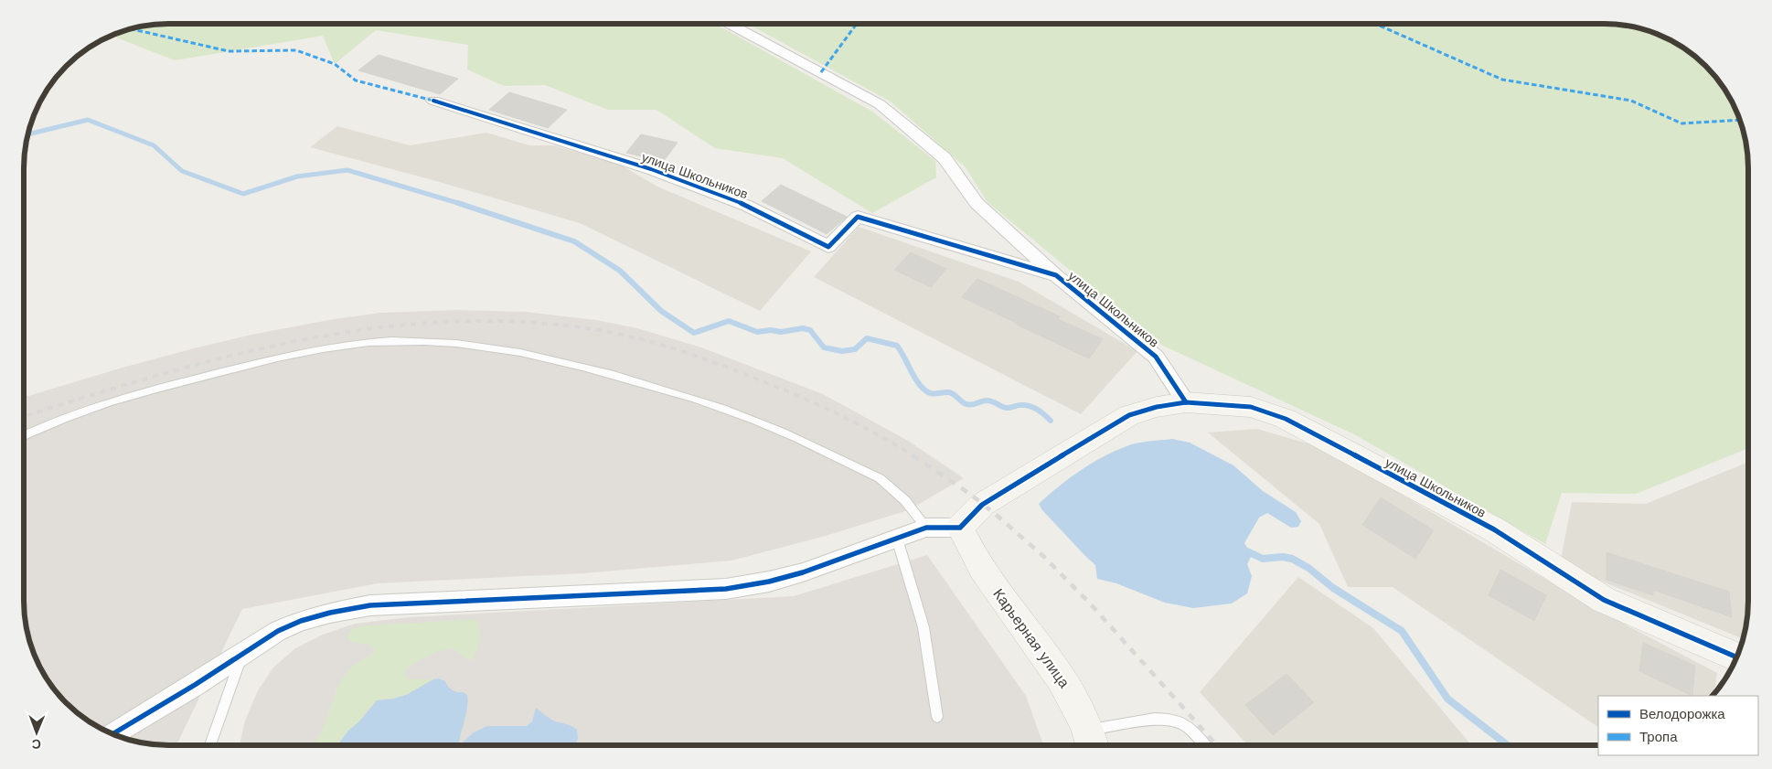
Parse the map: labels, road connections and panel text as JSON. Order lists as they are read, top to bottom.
{
  "streets": {
    "street": ["улица Школьников", "Карьерная улица"]
  },
  "legend": ["Велодорожка", "Тропа"],
  "north": "bottom"
}
